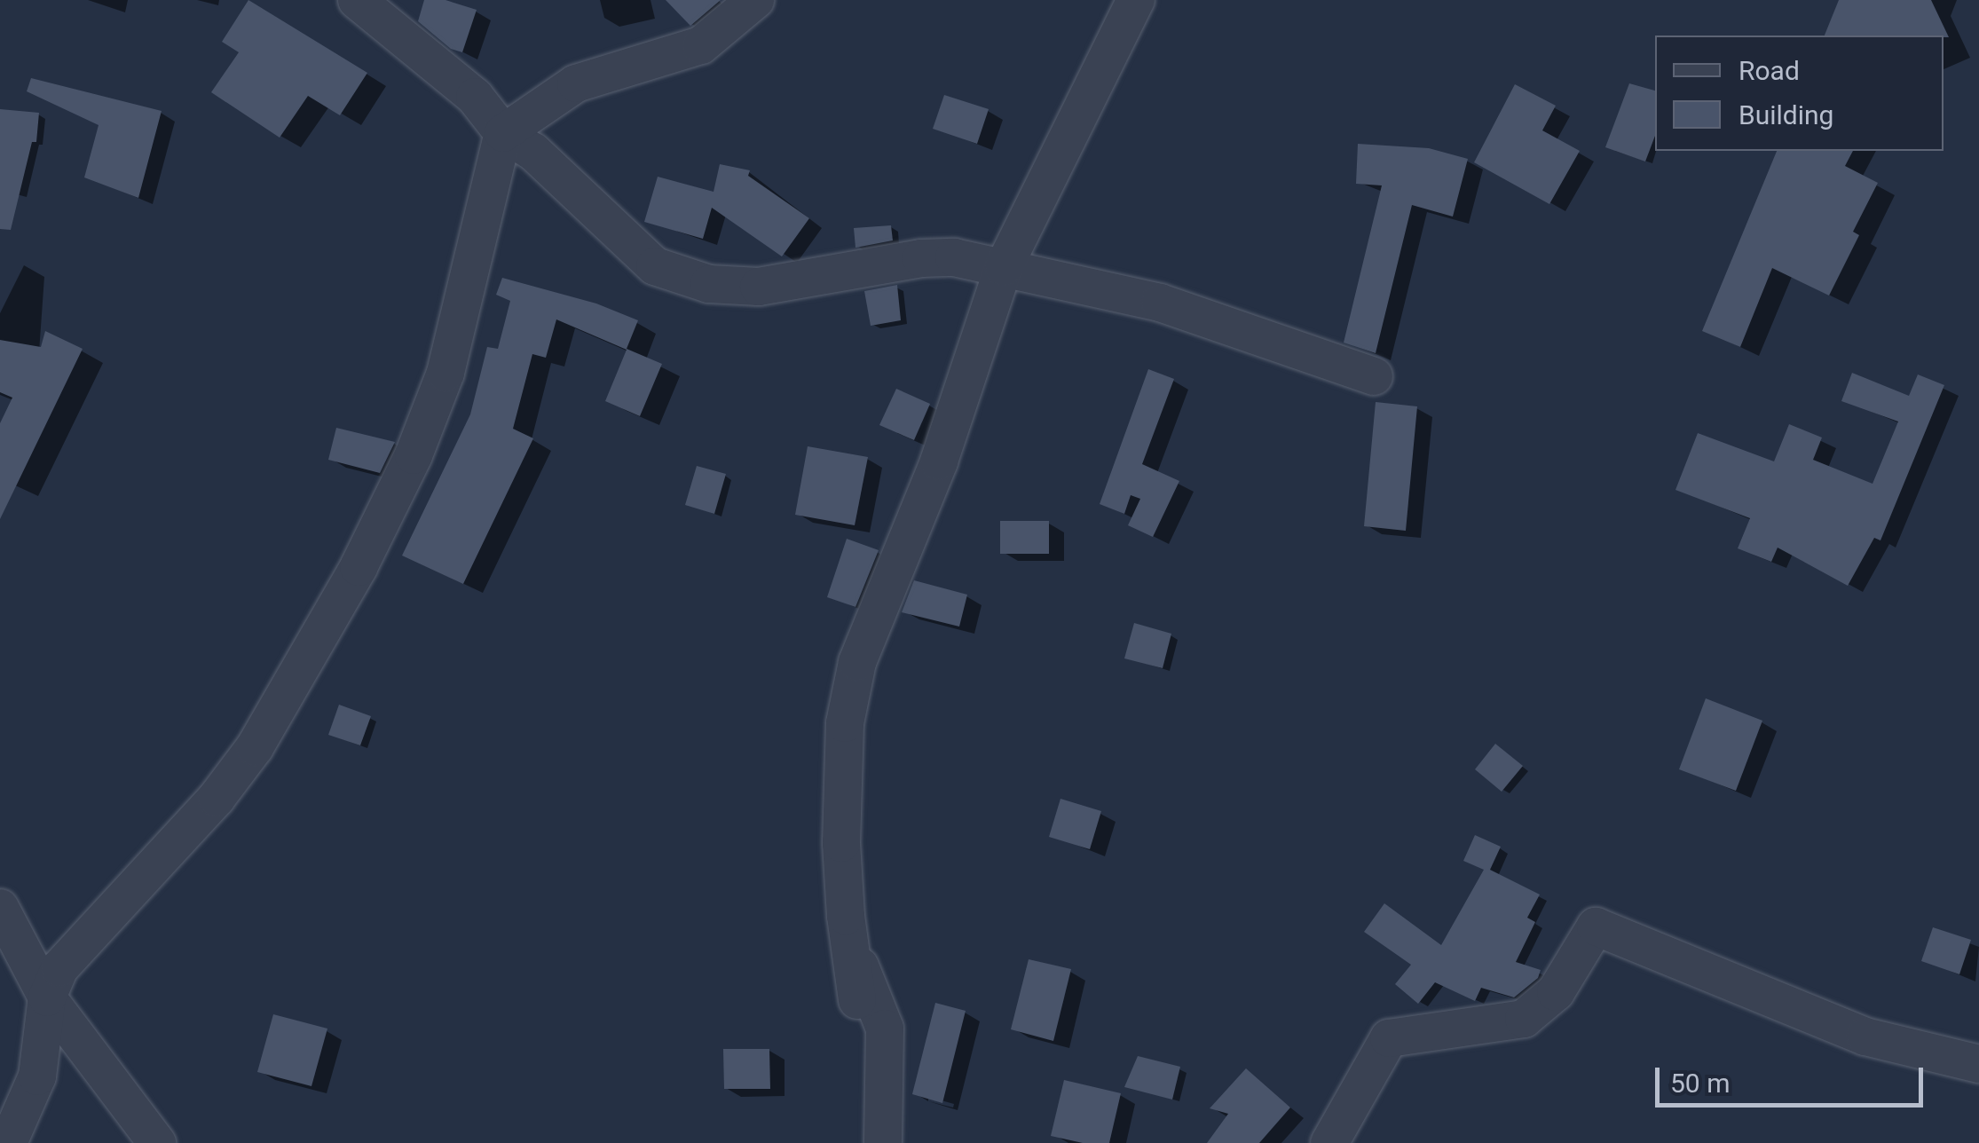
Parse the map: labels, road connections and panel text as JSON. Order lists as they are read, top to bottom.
{
  "legend": ["Road", "Building"],
  "scale_bar": "50 m"
}
